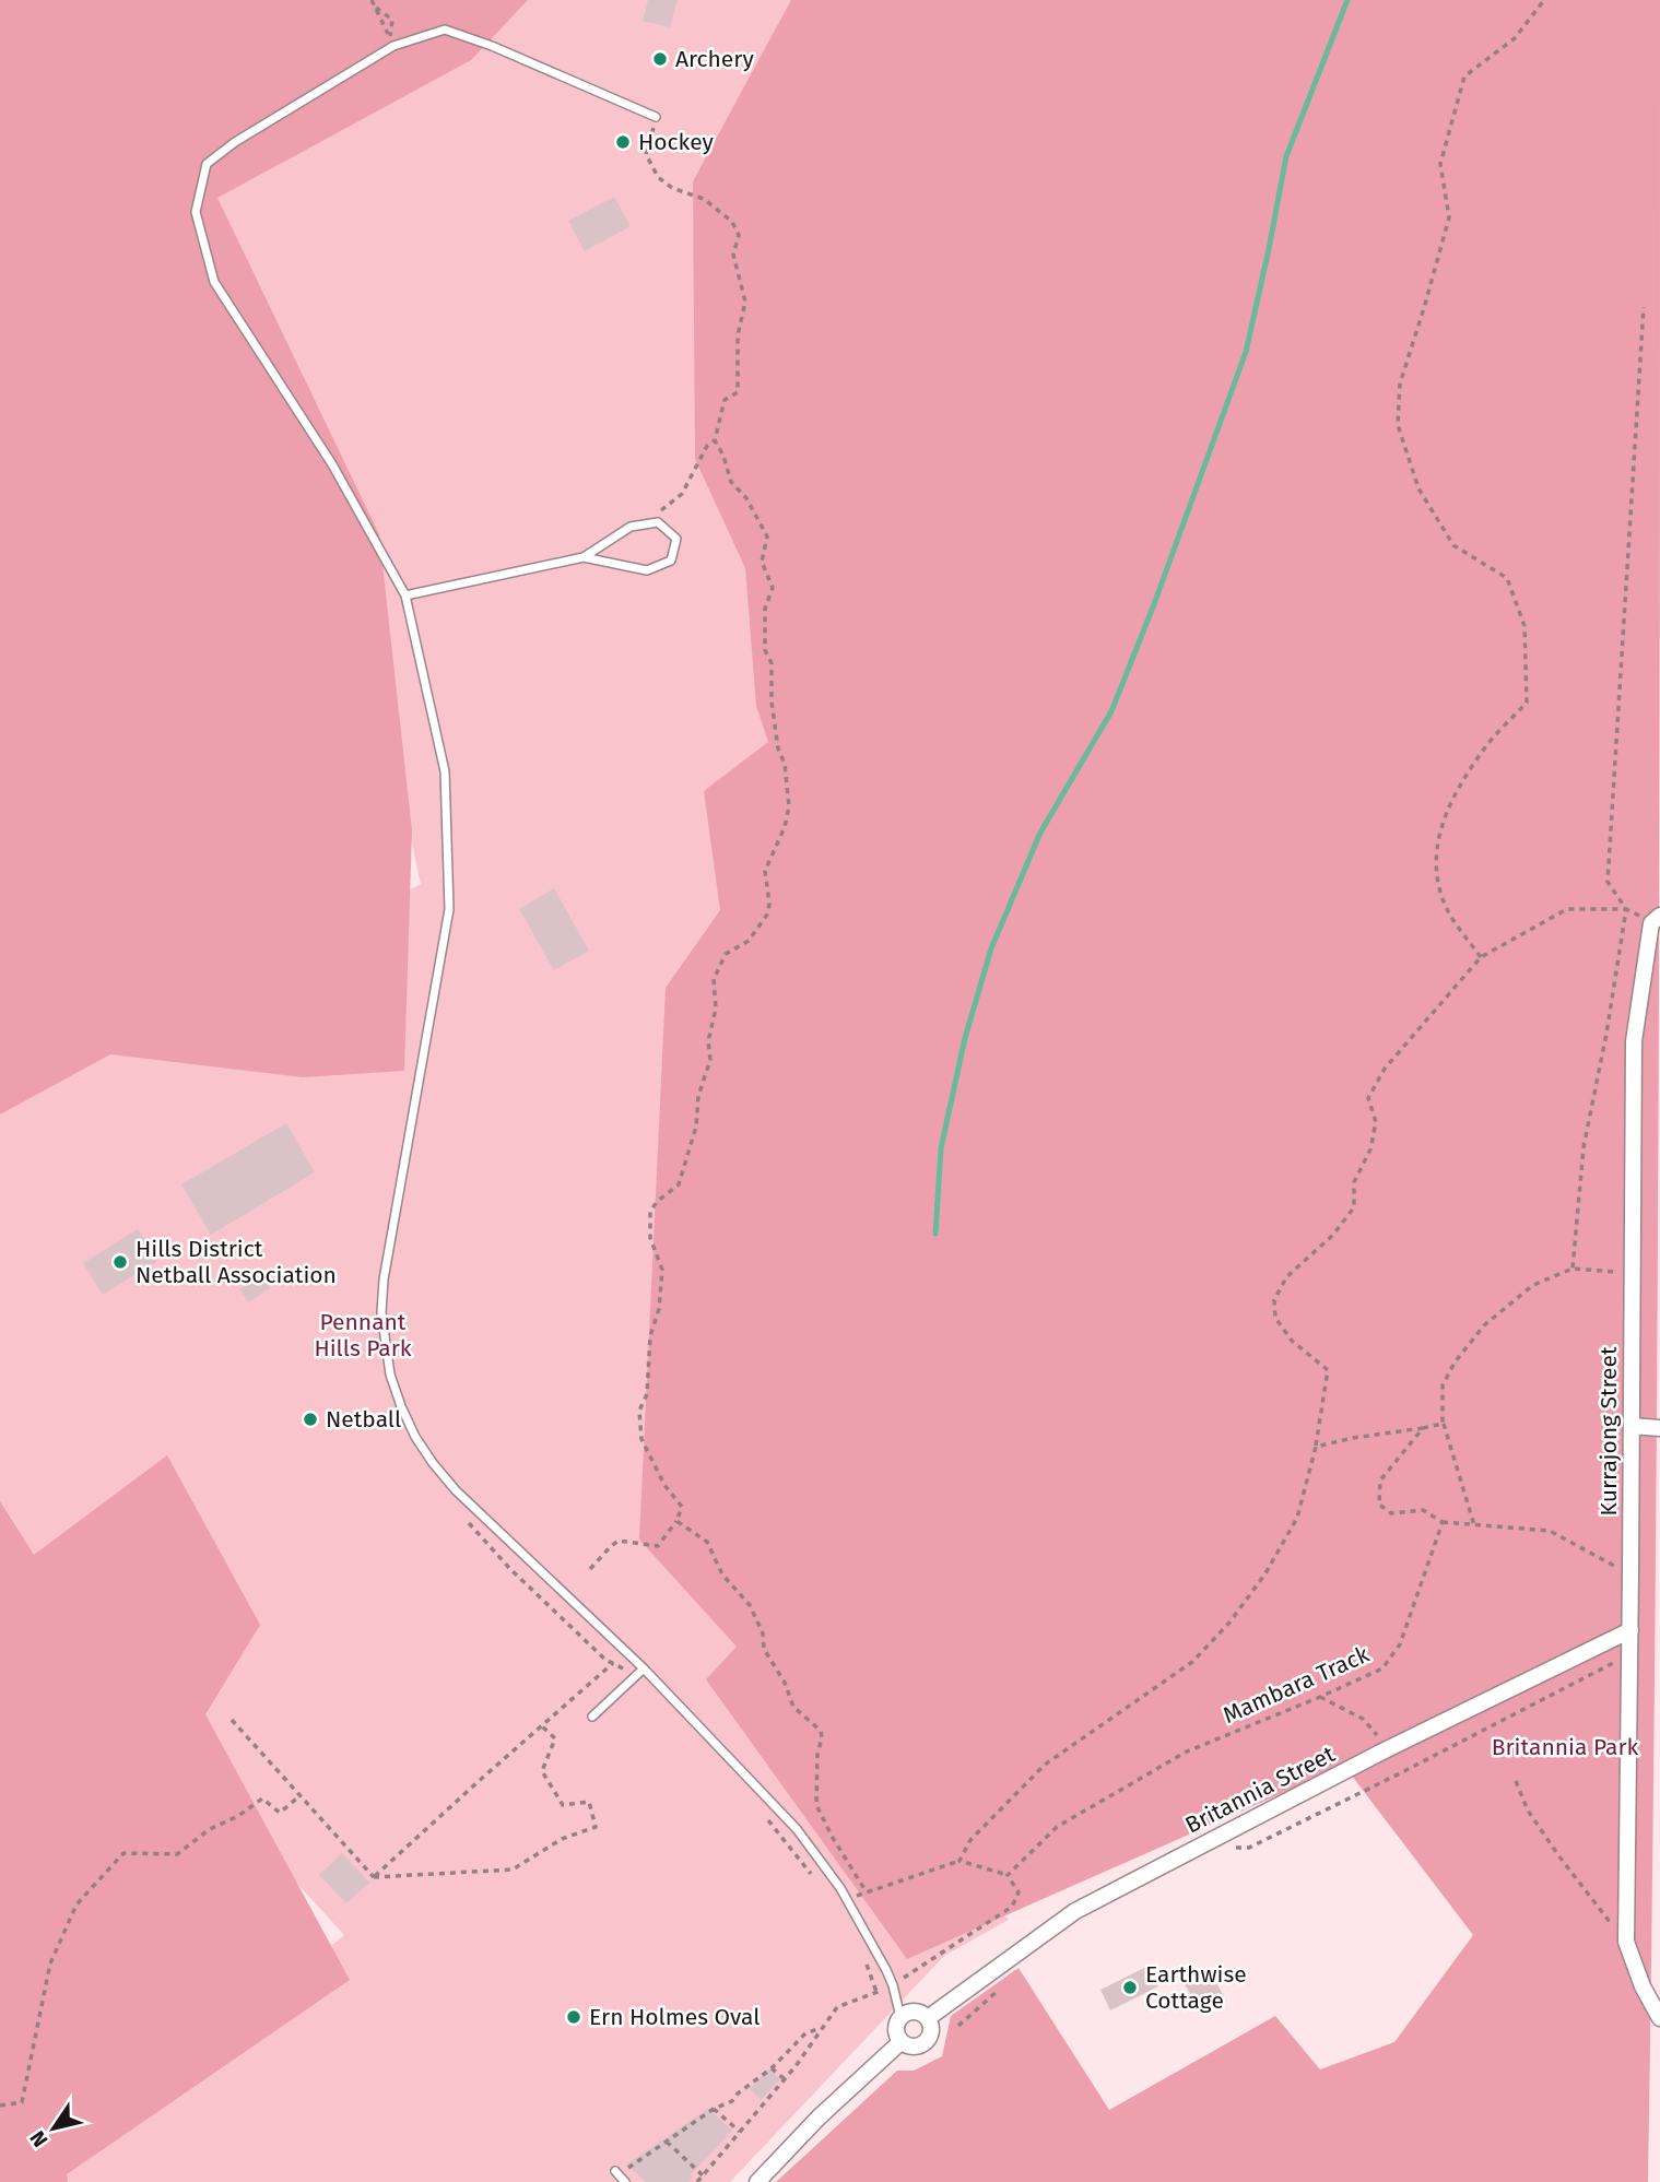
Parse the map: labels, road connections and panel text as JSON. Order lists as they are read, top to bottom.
{
  "streets": {
    "street": ["Kurrajong Street", "Britannia Street"],
    "path": ["Mambara Track"]
  },
  "crossings": [
    ["Kurrajong Street", "Britannia Street"]
  ],
  "parks": ["Pennant Hills Park", "Britannia Park"],
  "places": [
    "Archery",
    "Hockey",
    "Hills District Netball Association",
    "Netball",
    "Earthwise Cottage",
    "Ern Holmes Oval"
  ],
  "north": "bottom left"
}
